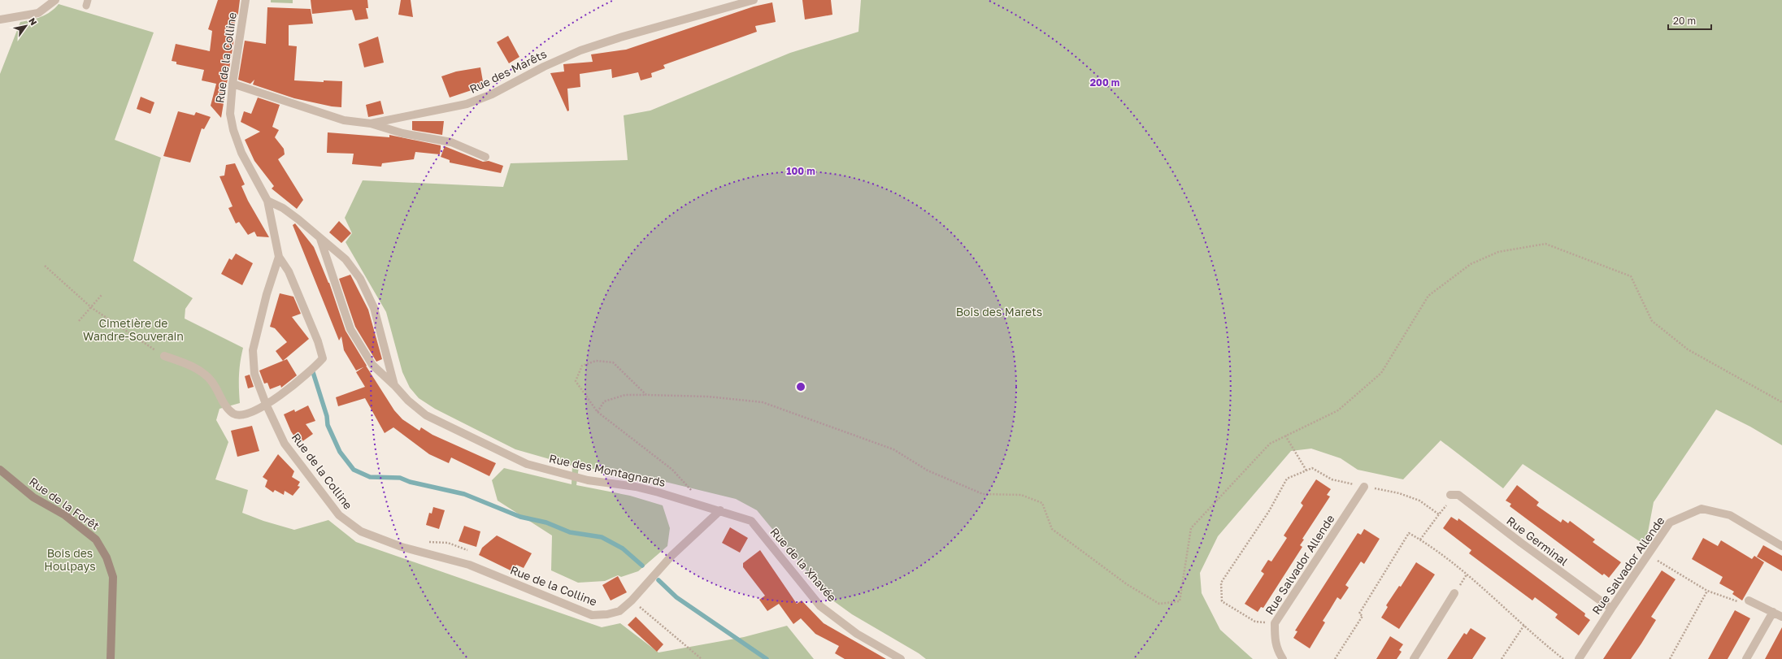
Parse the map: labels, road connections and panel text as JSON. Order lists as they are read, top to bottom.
{
  "streets": {
    "main road": ["Rue de la Forêt"],
    "street": [
      "Rue de la Colline",
      "Rue des Marêts",
      "Rue des Montagnards",
      "Rue Germinal",
      "Rue de la Xhavée",
      "Rue Salvador Allende"
    ]
  },
  "crossings": [
    ["Rue de la Colline", "Rue des Marêts"],
    ["Rue de la Colline", "Rue des Montagnards"],
    ["Rue de la Colline", "Rue de la Xhavée"],
    ["Rue des Montagnards", "Rue de la Xhavée"],
    ["Rue Germinal", "Rue Salvador Allende"]
  ],
  "parks": ["Bois des Marets", "Cimetière de Wandre-Souverain", "Bois des Houlpays"],
  "scale_bar": "20 m",
  "north": "top right",
  "rings": ["200 m", "100 m"]
}
